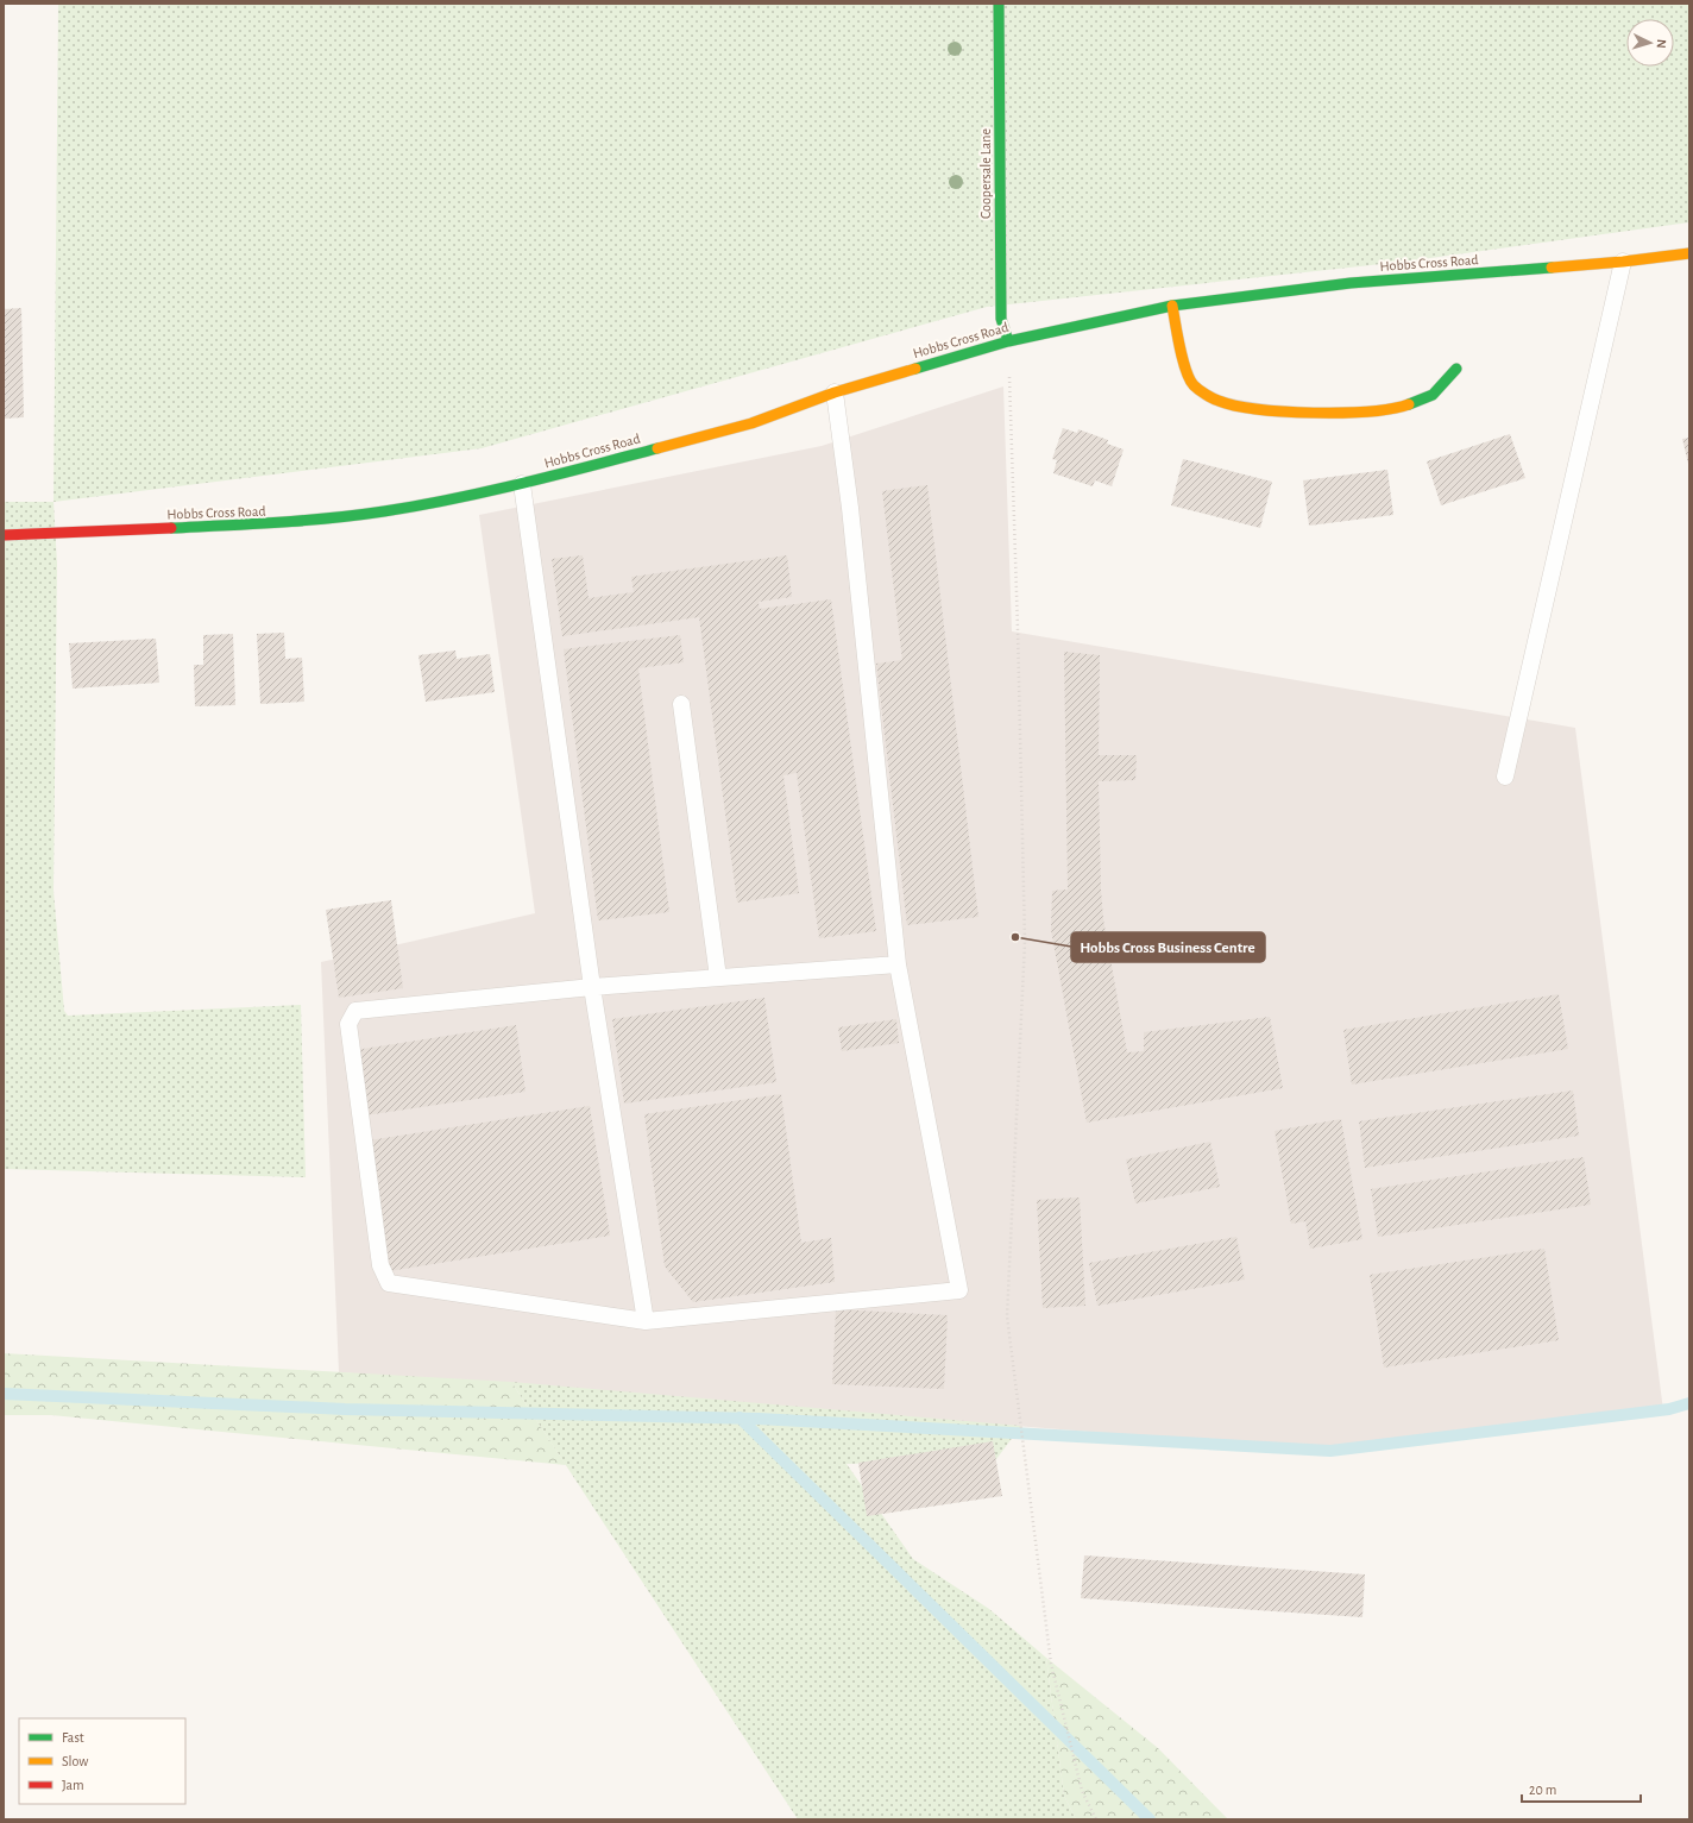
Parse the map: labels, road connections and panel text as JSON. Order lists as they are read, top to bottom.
{
  "streets": {
    "street": ["Coopersale Lane", "Hobbs Cross Road"]
  },
  "crossings": [
    ["Coopersale Lane", "Hobbs Cross Road"]
  ],
  "places": ["Hobbs Cross Business Centre"],
  "legend": ["Fast", "Slow", "Jam"],
  "scale_bar": "20 m",
  "north": "right"
}
